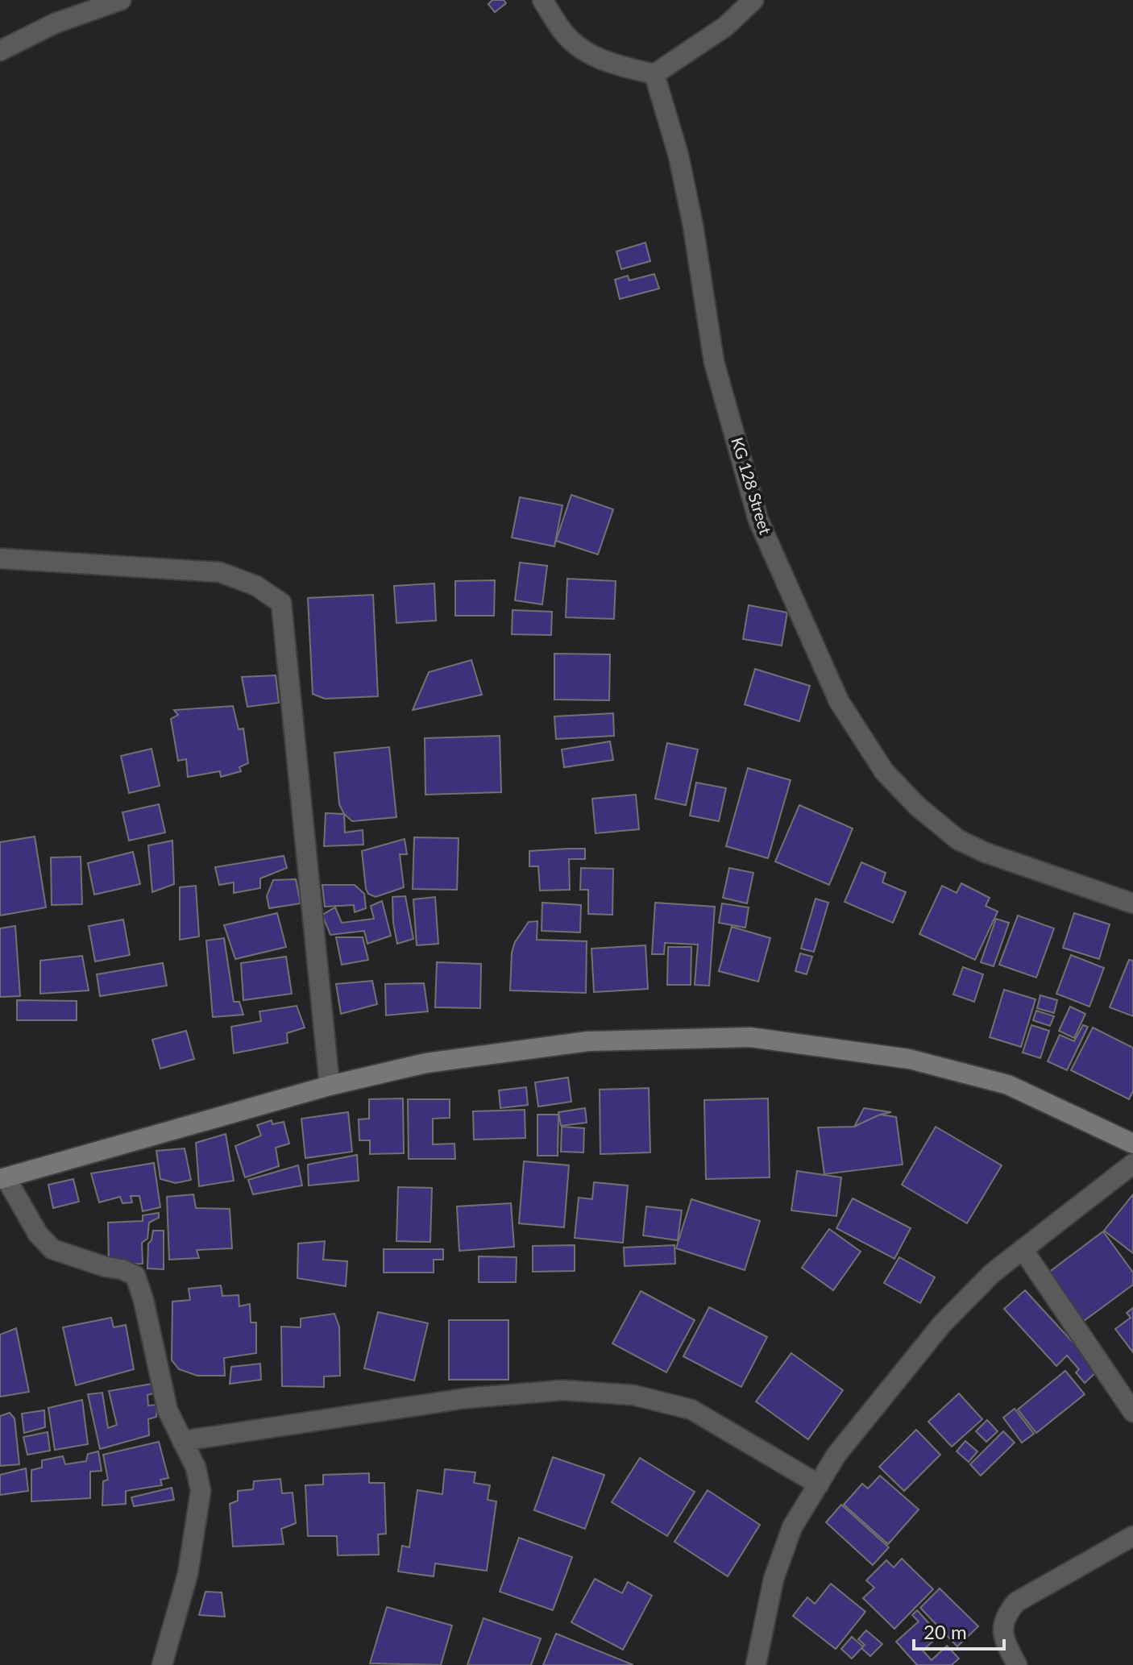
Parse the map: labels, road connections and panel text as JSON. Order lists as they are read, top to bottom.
{
  "streets": {
    "street": ["KG 128 Street"]
  },
  "scale_bar": "20 m"
}
